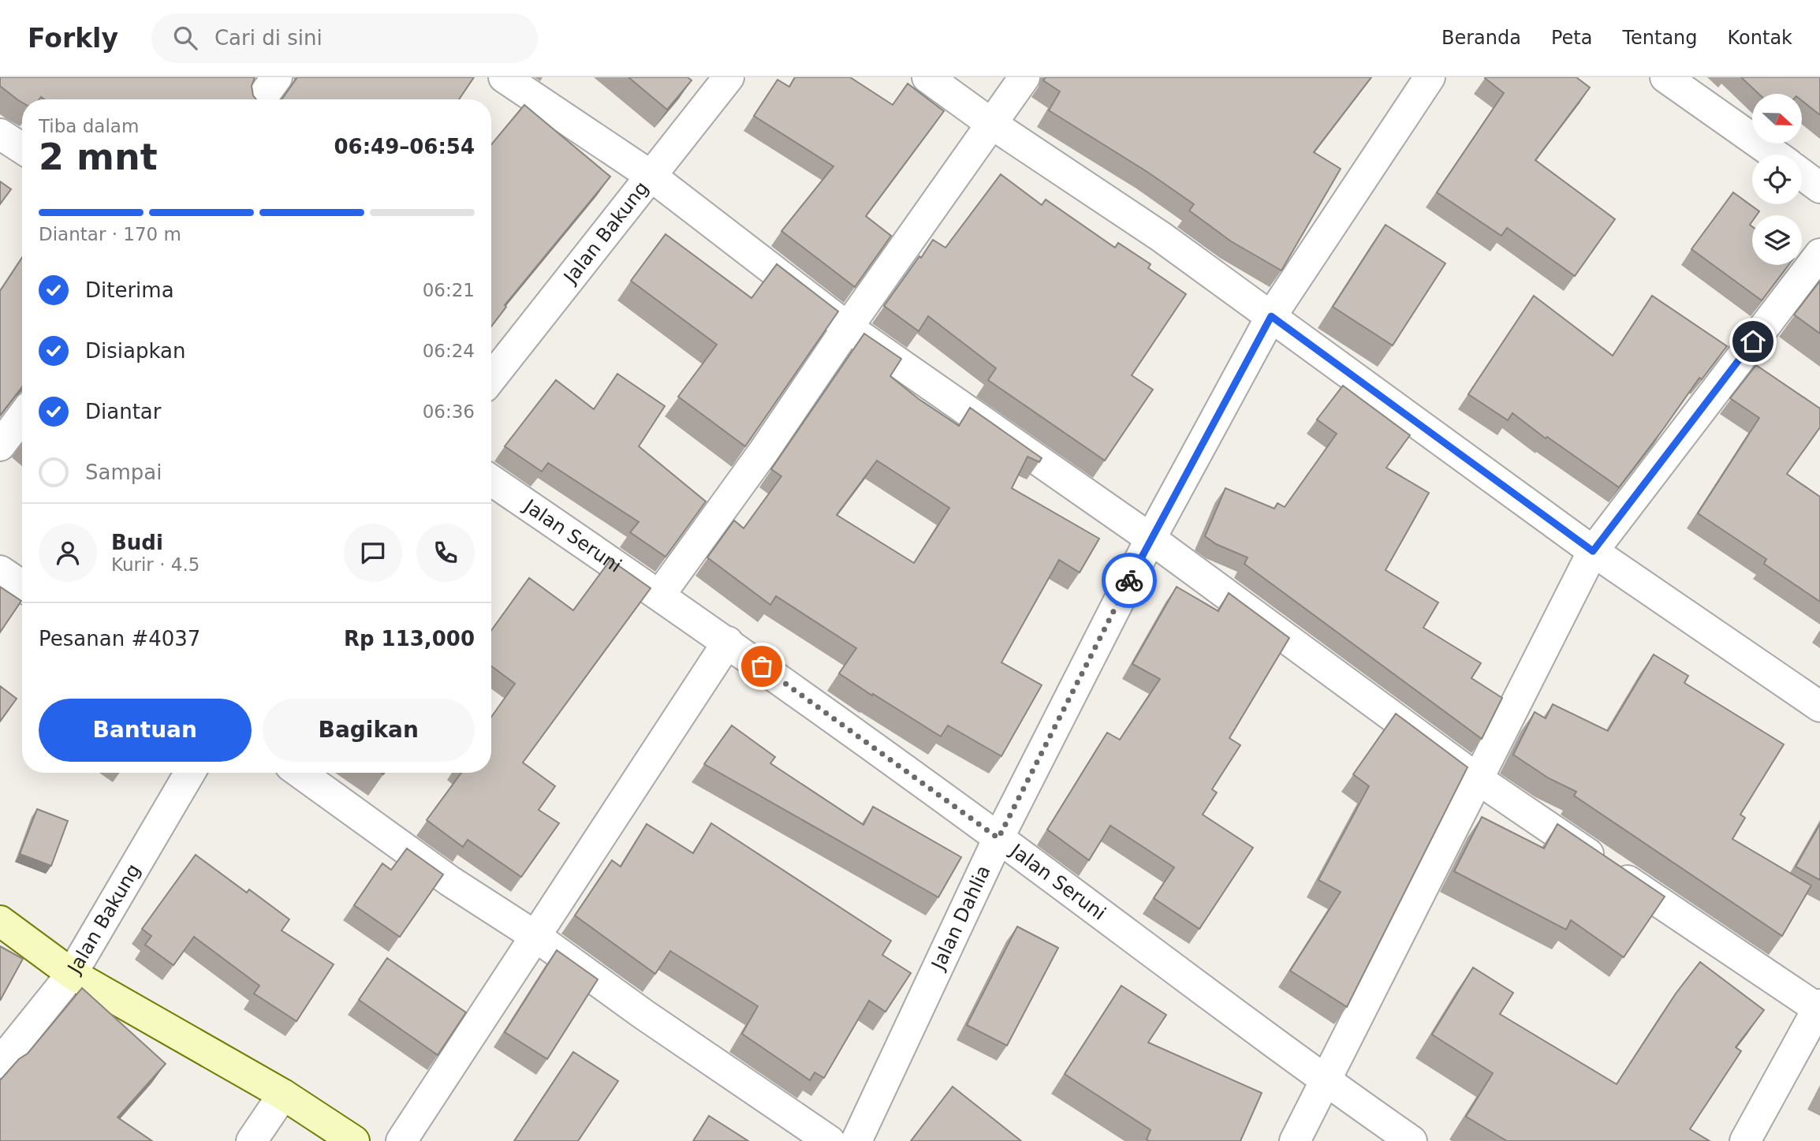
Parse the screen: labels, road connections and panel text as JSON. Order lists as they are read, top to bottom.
{
  "streets": {
    "street": ["Jalan Bakung", "Jalan Seruni", "Jalan Dahlia"]
  },
  "crossings": [
    ["Jalan Seruni", "Jalan Dahlia"]
  ],
  "north": "right",
  "page": {
    "header": "Forkly",
    "search": "Cari di sini",
    "nav": [
      "Beranda",
      "Peta",
      "Tentang",
      "Kontak"
    ],
    "heading": ["2 mnt", "Tiba dalam", "06:49–06:54"],
    "panel": [
      "Budi",
      "Kurir · 4.5",
      "Pesanan #4037",
      "Rp 113,000"
    ],
    "bar": "Diantar · 170 m",
    "list": [
      ["Diterima", "06:21"],
      ["Disiapkan", "06:24"],
      ["Diantar", "06:36"],
      "Sampai"
    ],
    "buttons": ["Bantuan", "Bagikan"]
  }
}
